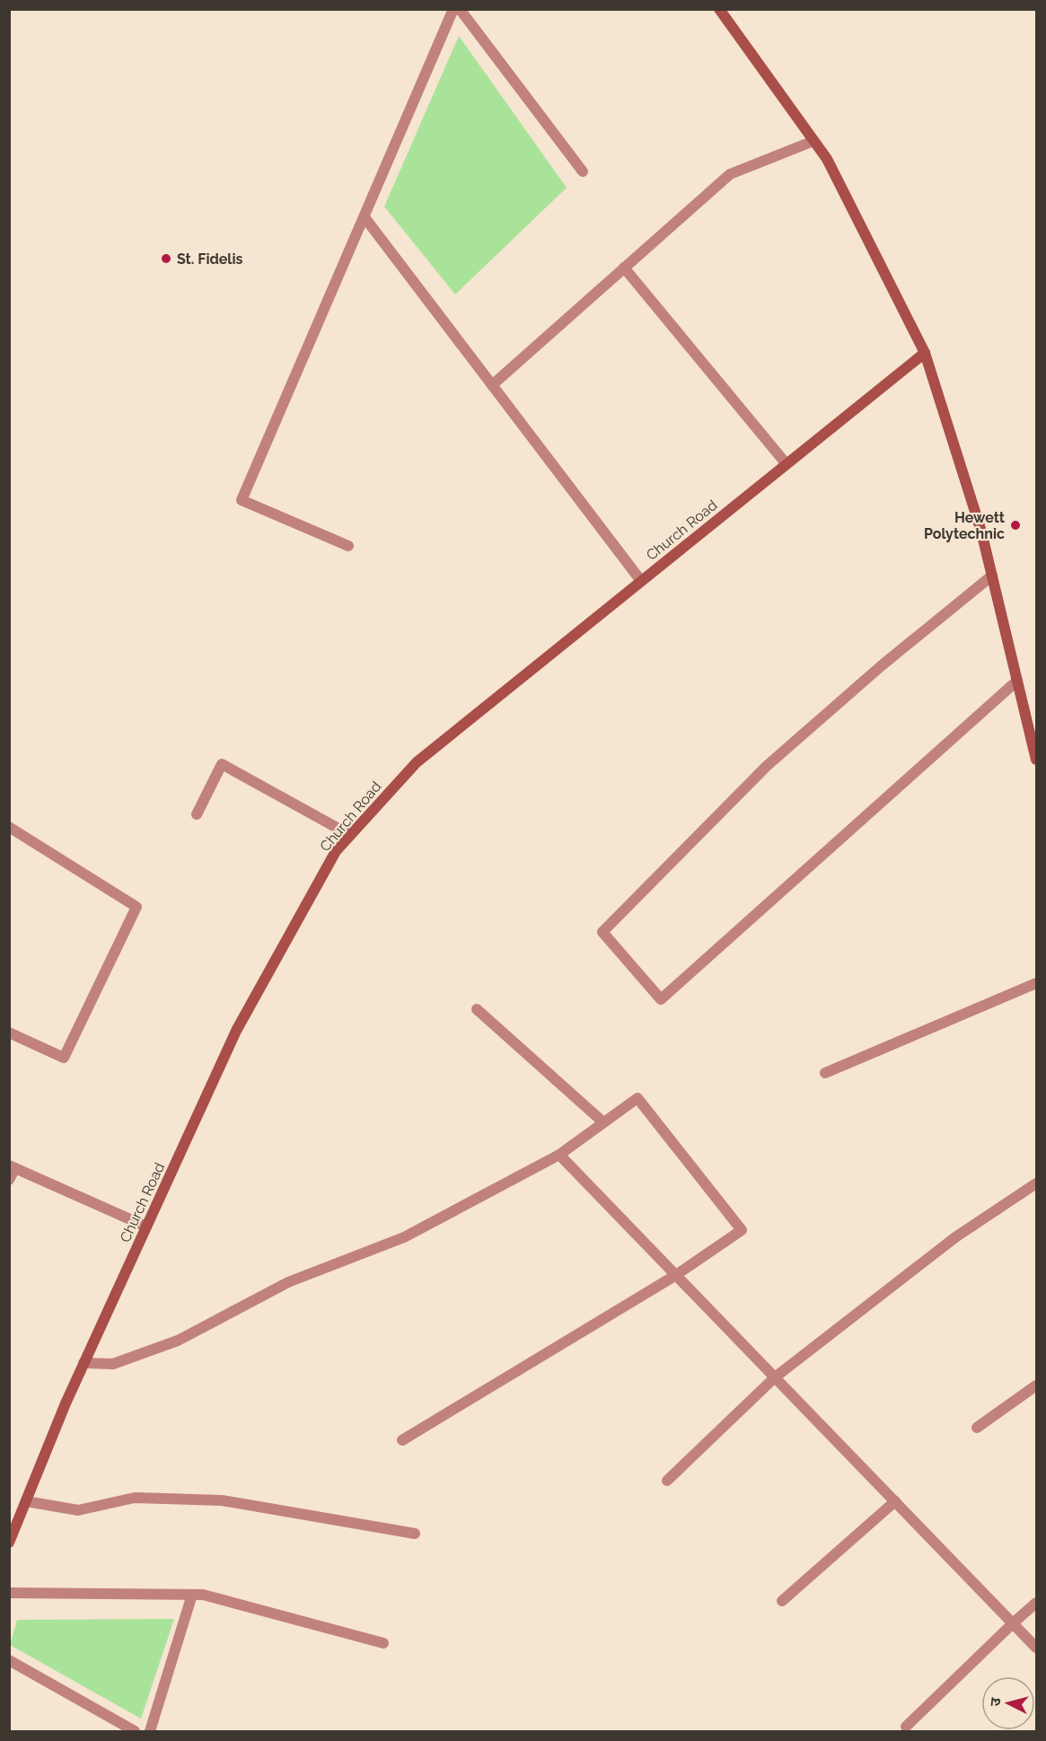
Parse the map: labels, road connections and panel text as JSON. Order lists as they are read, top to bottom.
{
  "streets": {
    "street": ["Church Road"]
  },
  "places": ["St. Fidelis", "Hewett Polytechnic"],
  "north": "left"
}
